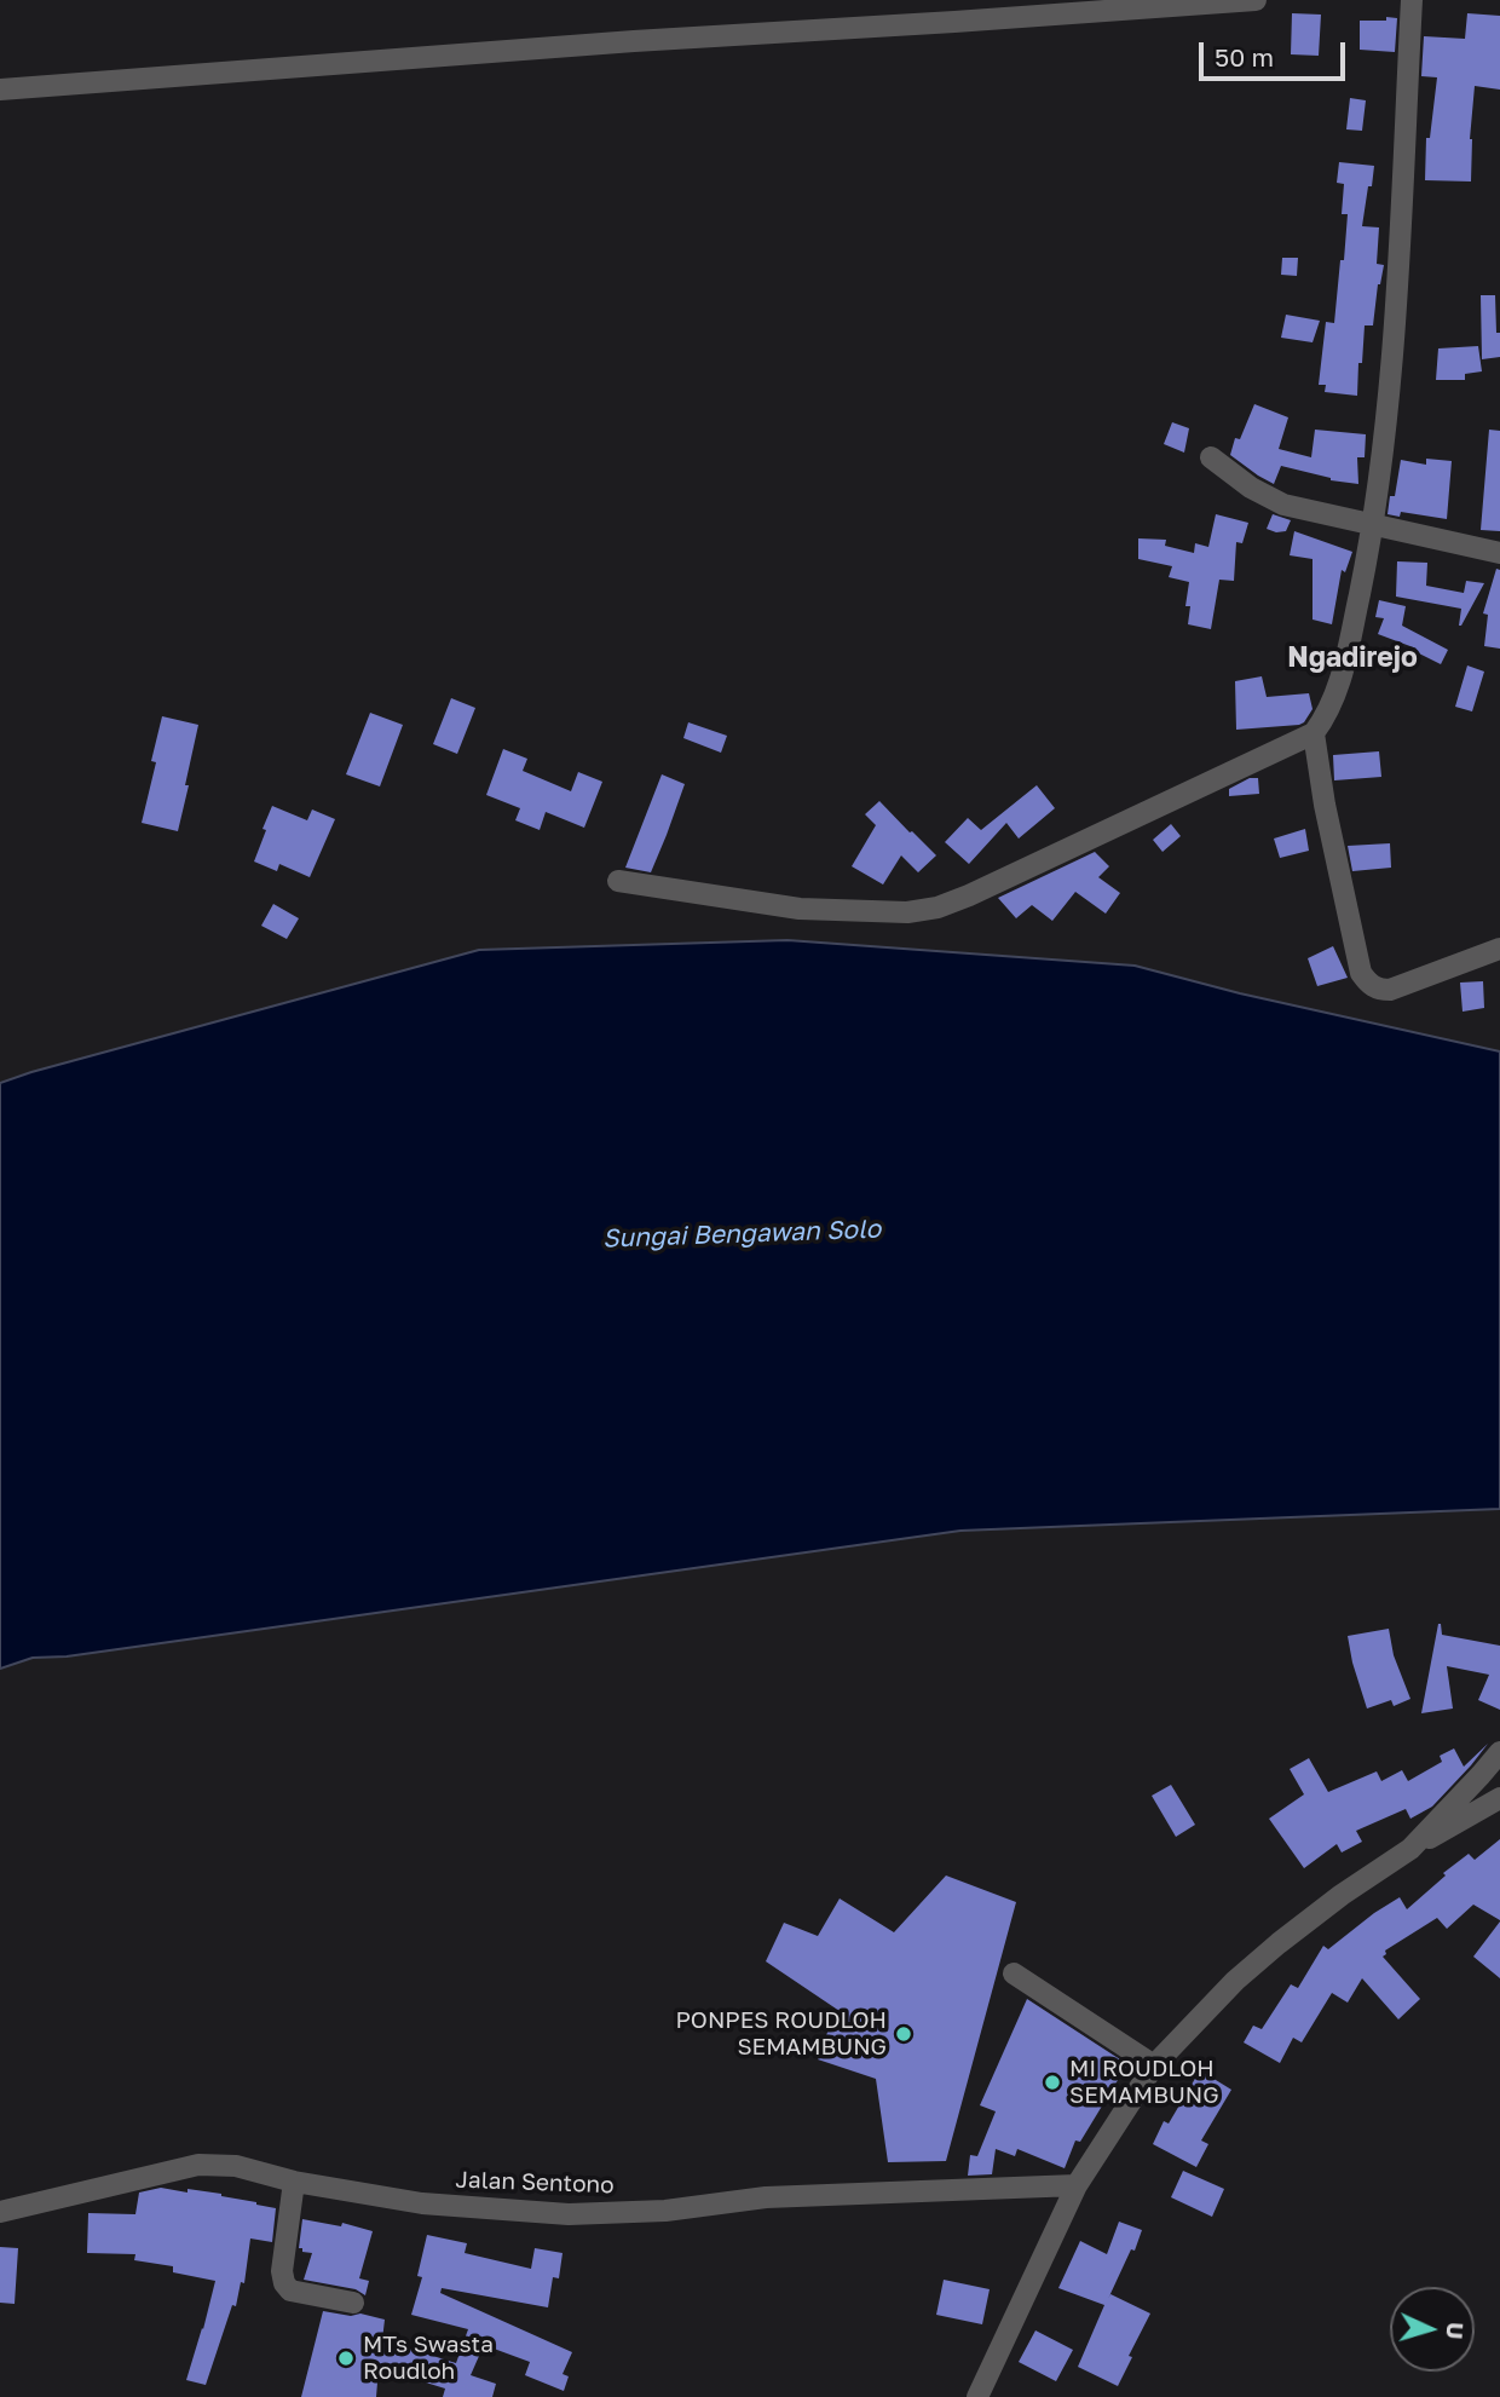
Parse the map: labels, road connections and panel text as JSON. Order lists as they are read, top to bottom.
{
  "streets": {
    "street": ["Jalan Sentono"]
  },
  "districts": ["Ngadirejo"],
  "water": ["Sungai Bengawan Solo"],
  "places": ["PONPES ROUDLOH SEMAMBUNG", "MI ROUDLOH SEMAMBUNG", "MTs Swasta Roudloh"],
  "scale_bar": "50 m",
  "north": "right"
}
